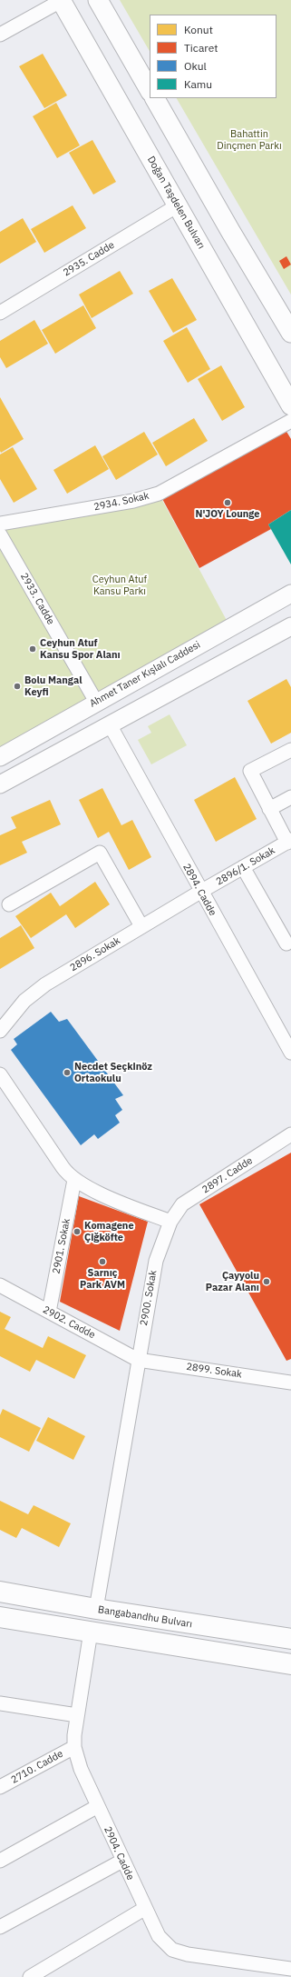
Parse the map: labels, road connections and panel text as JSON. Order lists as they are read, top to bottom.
{
  "streets": {
    "main road": ["Doğan Taşdelen Bulvarı", "Bangabandhu Bulvarı"],
    "street": [
      "2935. Cadde",
      "2934. Sokak",
      "2933. Cadde",
      "Ahmet Taner Kışlalı Caddesi",
      "2896/1. Sokak",
      "2894. Cadde",
      "2896. Sokak",
      "2897. Cadde",
      "2901. Sokak",
      "2900. Sokak",
      "2902. Cadde",
      "2899. Sokak",
      "2710. Cadde",
      "2904. Cadde"
    ]
  },
  "crossings": [
    ["Doğan Taşdelen Bulvarı", "2935. Cadde"],
    ["2933. Cadde", "Ahmet Taner Kışlalı Caddesi"],
    ["2896/1. Sokak", "2894. Cadde"],
    ["2896/1. Sokak", "2896. Sokak"],
    ["2894. Cadde", "2896. Sokak"],
    ["2897. Cadde", "2900. Sokak"],
    ["2901. Sokak", "2902. Cadde"],
    ["2900. Sokak", "2902. Cadde"],
    ["2900. Sokak", "2899. Sokak"],
    ["2900. Sokak", "Bangabandhu Bulvarı"],
    ["2902. Cadde", "2899. Sokak"],
    ["2710. Cadde", "2904. Cadde"]
  ],
  "parks": ["Bahattin Dinçmen Parkı", "Ceyhun Atuf Kansu Parkı"],
  "places": [
    "N'JOY Lounge",
    "Ceyhun Atuf Kansu Spor Alanı",
    "Bolu Mangal Keyfi",
    "Necdet Seçkinöz Ortaokulu",
    "Komagene Çiğköfte",
    "Sarnıç Park AVM",
    "Çayyolu Pazar Alanı"
  ],
  "legend": [
    "Konut",
    "Ticaret",
    "Okul",
    "Kamu"
  ]
}
